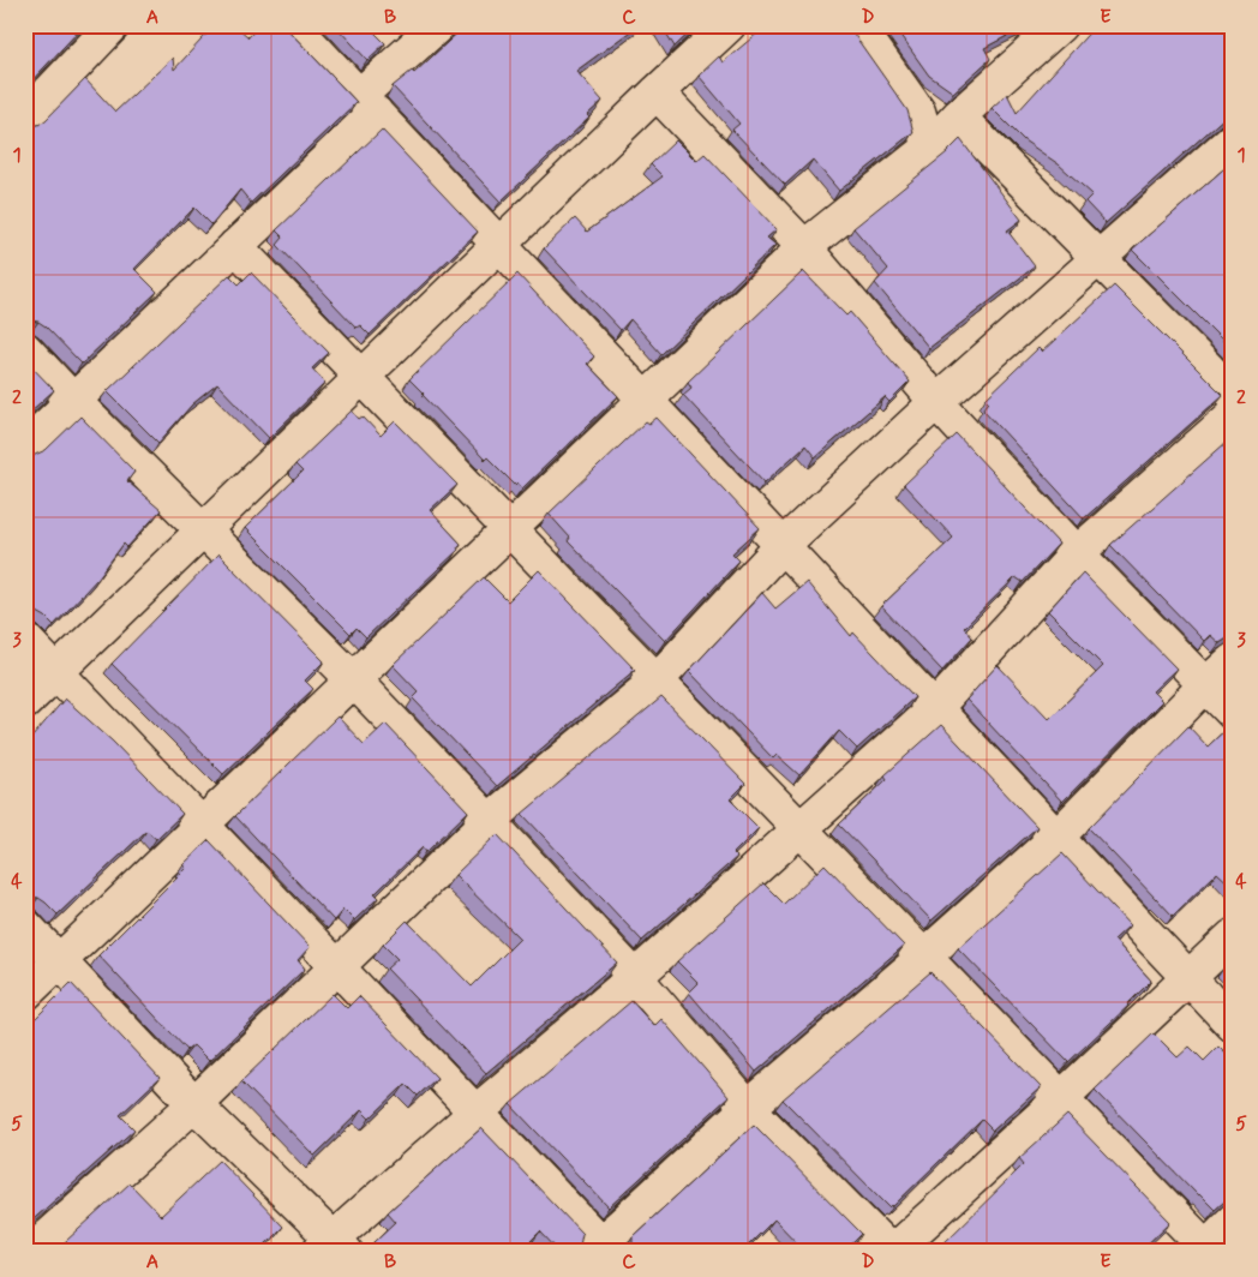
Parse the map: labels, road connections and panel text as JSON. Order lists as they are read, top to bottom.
{
  "grid": {
    "columns": [
      "A",
      "B",
      "C",
      "D",
      "E"
    ],
    "rows": [
      "1",
      "2",
      "3",
      "4",
      "5"
    ]
  }
}
